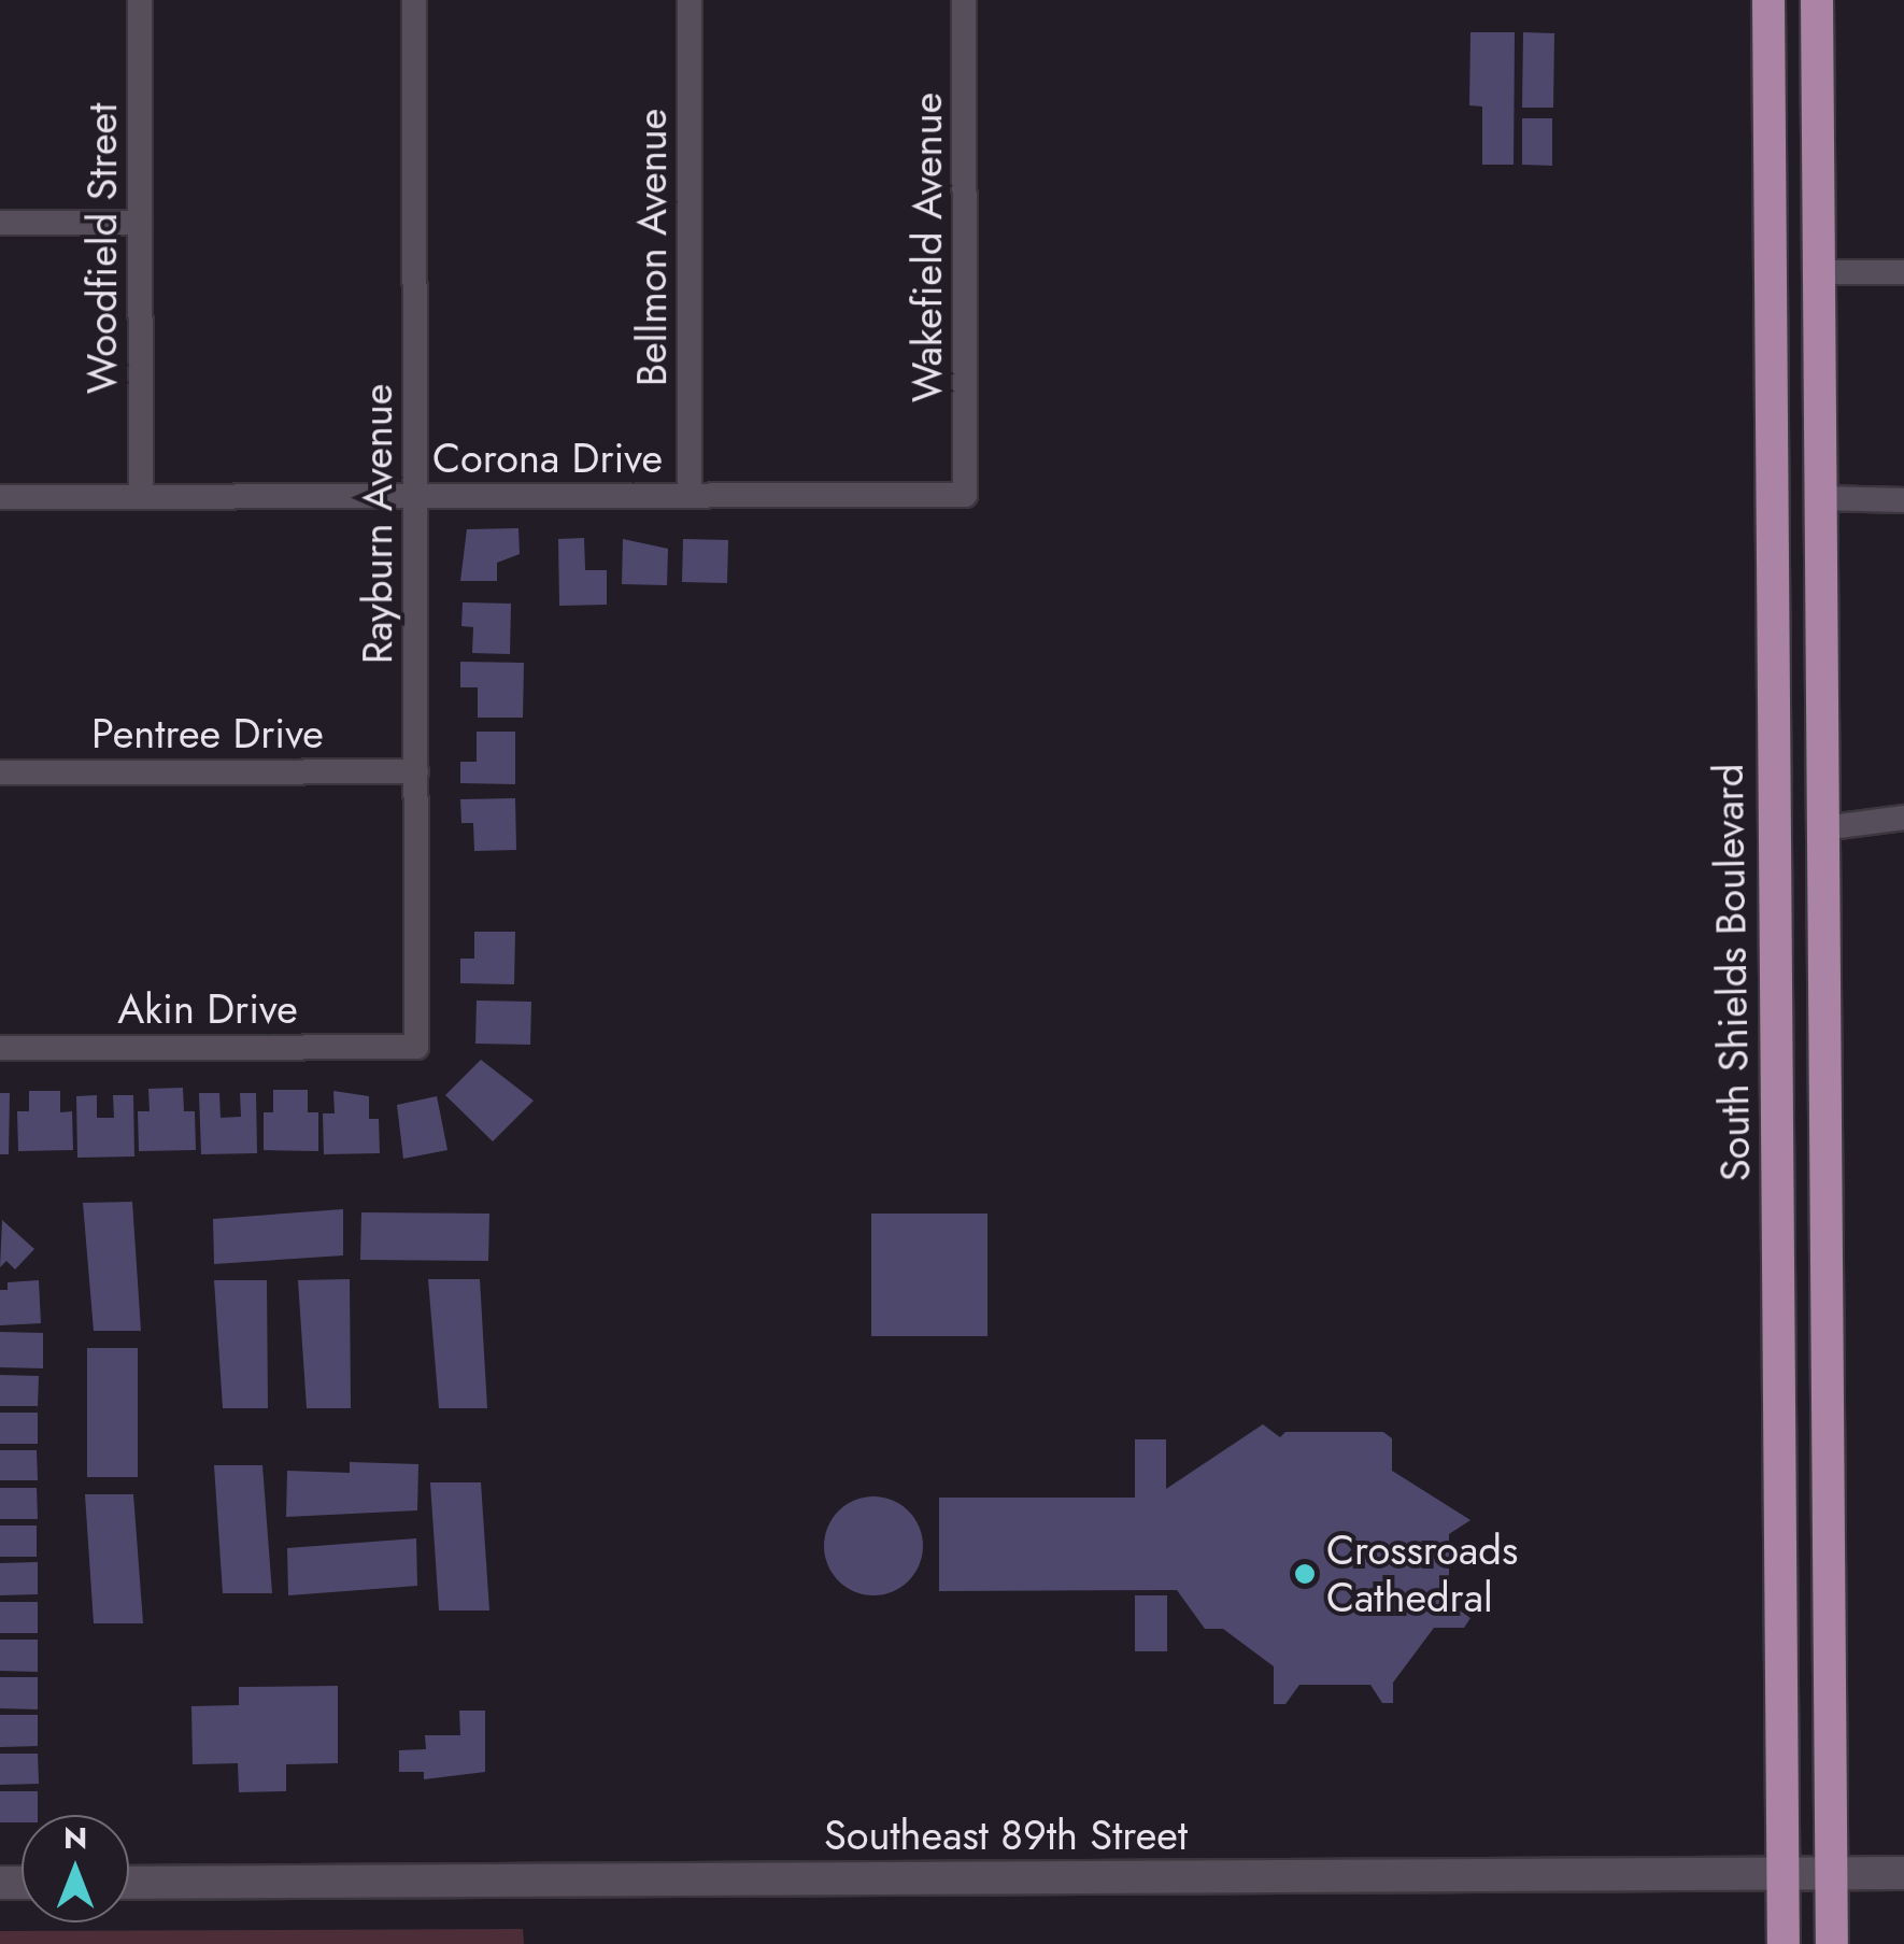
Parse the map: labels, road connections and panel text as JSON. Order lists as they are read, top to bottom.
{
  "streets": {
    "main road": ["South Shields Boulevard", "Southeast 89th Street"],
    "street": [
      "Bellmon Avenue",
      "Wakefield Avenue",
      "Woodfield Street",
      "Corona Drive",
      "Rayburn Avenue",
      "Pentree Drive",
      "Akin Drive"
    ]
  },
  "crossings": [
    ["Bellmon Avenue", "Corona Drive"],
    ["Wakefield Avenue", "Corona Drive"],
    ["Woodfield Street", "Corona Drive"],
    ["Corona Drive", "Rayburn Avenue"],
    ["Rayburn Avenue", "Pentree Drive"],
    ["Rayburn Avenue", "Akin Drive"],
    ["South Shields Boulevard", "Southeast 89th Street"]
  ],
  "places": ["Crossroads Cathedral"],
  "north": "top"
}
